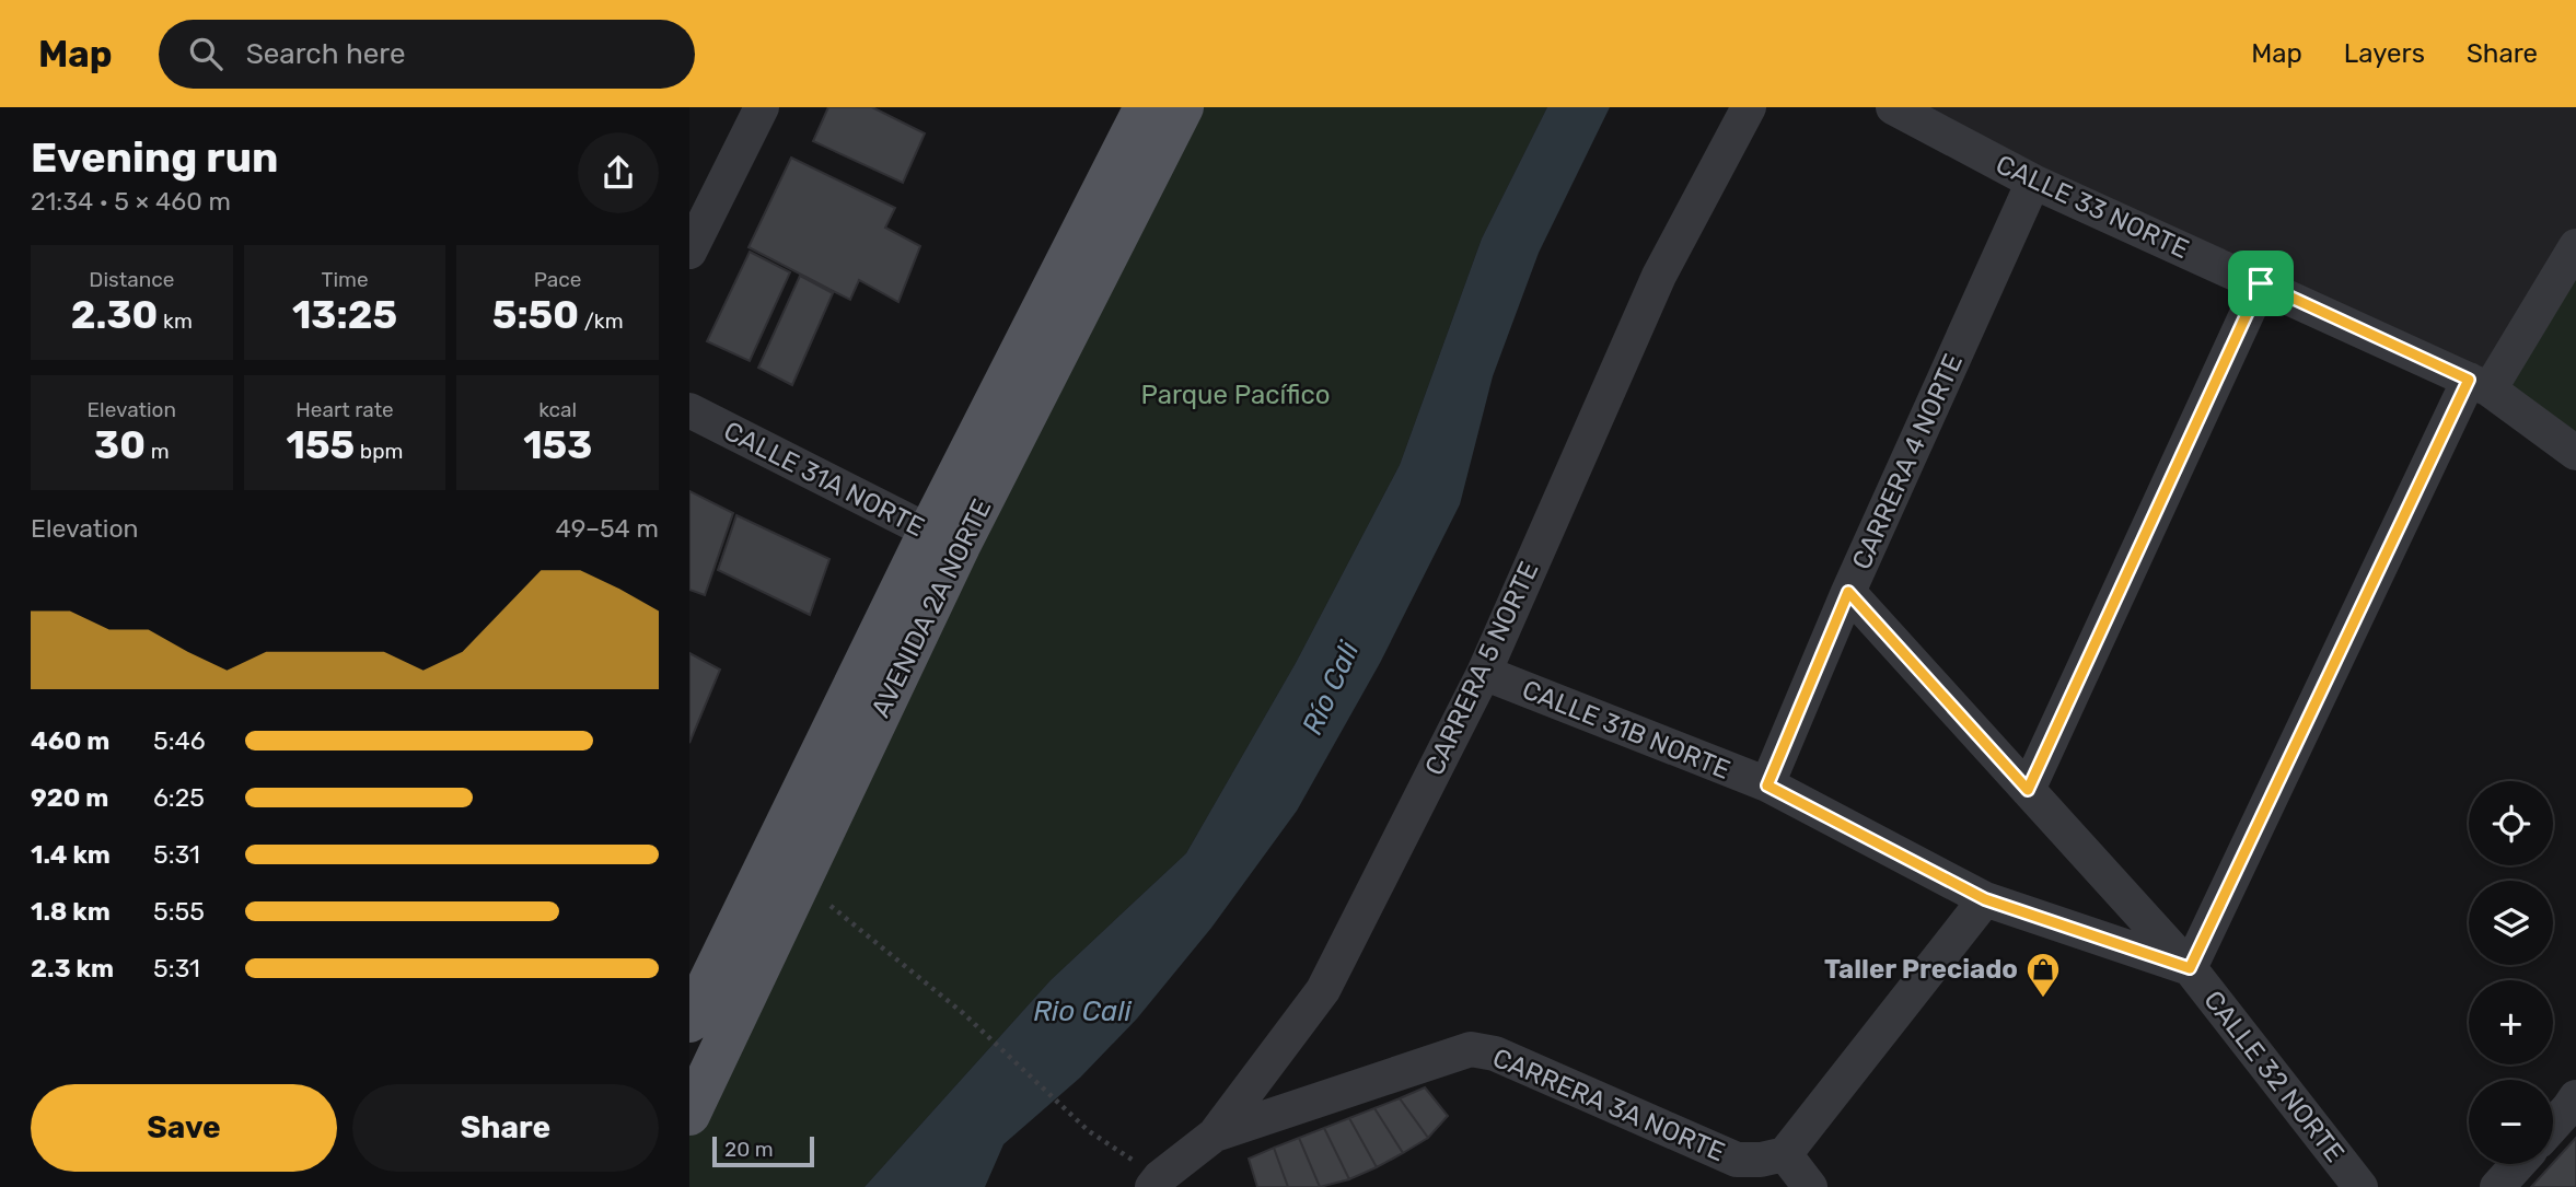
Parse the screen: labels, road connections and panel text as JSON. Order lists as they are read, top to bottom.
{
  "streets": {
    "main road": ["AVENIDA 2A NORTE"],
    "street": [
      "CALLE 33 NORTE",
      "CARRERA 4 NORTE",
      "CALLE 31A NORTE",
      "CARRERA 5 NORTE",
      "CALLE 31B NORTE",
      "CALLE 32 NORTE",
      "CARRERA 3A NORTE"
    ]
  },
  "crossings": [
    ["CALLE 33 NORTE", "CARRERA 4 NORTE"],
    ["CARRERA 4 NORTE", "CALLE 31B NORTE"],
    ["CARRERA 4 NORTE", "CALLE 32 NORTE"],
    ["CALLE 31A NORTE", "AVENIDA 2A NORTE"],
    ["CARRERA 5 NORTE", "CALLE 31B NORTE"],
    ["CARRERA 5 NORTE", "CARRERA 3A NORTE"],
    ["CALLE 31B NORTE", "CALLE 32 NORTE"]
  ],
  "water": ["Río Cali", "Rio Cali"],
  "parks": ["Parque Pacífico"],
  "places": {
    "shop": ["Taller Preciado"]
  },
  "scale_bar": "20 m",
  "page": {
    "header": "Map",
    "search": "Search here",
    "nav": ["Map", "Layers", "Share"],
    "heading": ["Evening run", "21:34 · 5 × 460 m"],
    "stats": [
      ["Distance", "2.30 km"],
      ["Time", "13:25"],
      ["Pace", "5:50 /km"],
      ["Elevation", "30 m"],
      ["Heart rate", "155 bpm"],
      ["kcal", "153"]
    ],
    "chart": ["Elevation", "49–54 m"],
    "list": [
      {
        "name": "460 m",
        "note": "5:46"
      },
      {
        "name": "920 m",
        "note": "6:25"
      },
      {
        "name": "1.4 km",
        "note": "5:31"
      },
      {
        "name": "1.8 km",
        "note": "5:55"
      },
      {
        "name": "2.3 km",
        "note": "5:31"
      }
    ],
    "map_buttons": ["+", "−"],
    "buttons": ["Save", "Share"],
    "scale": "20 m"
  }
}
